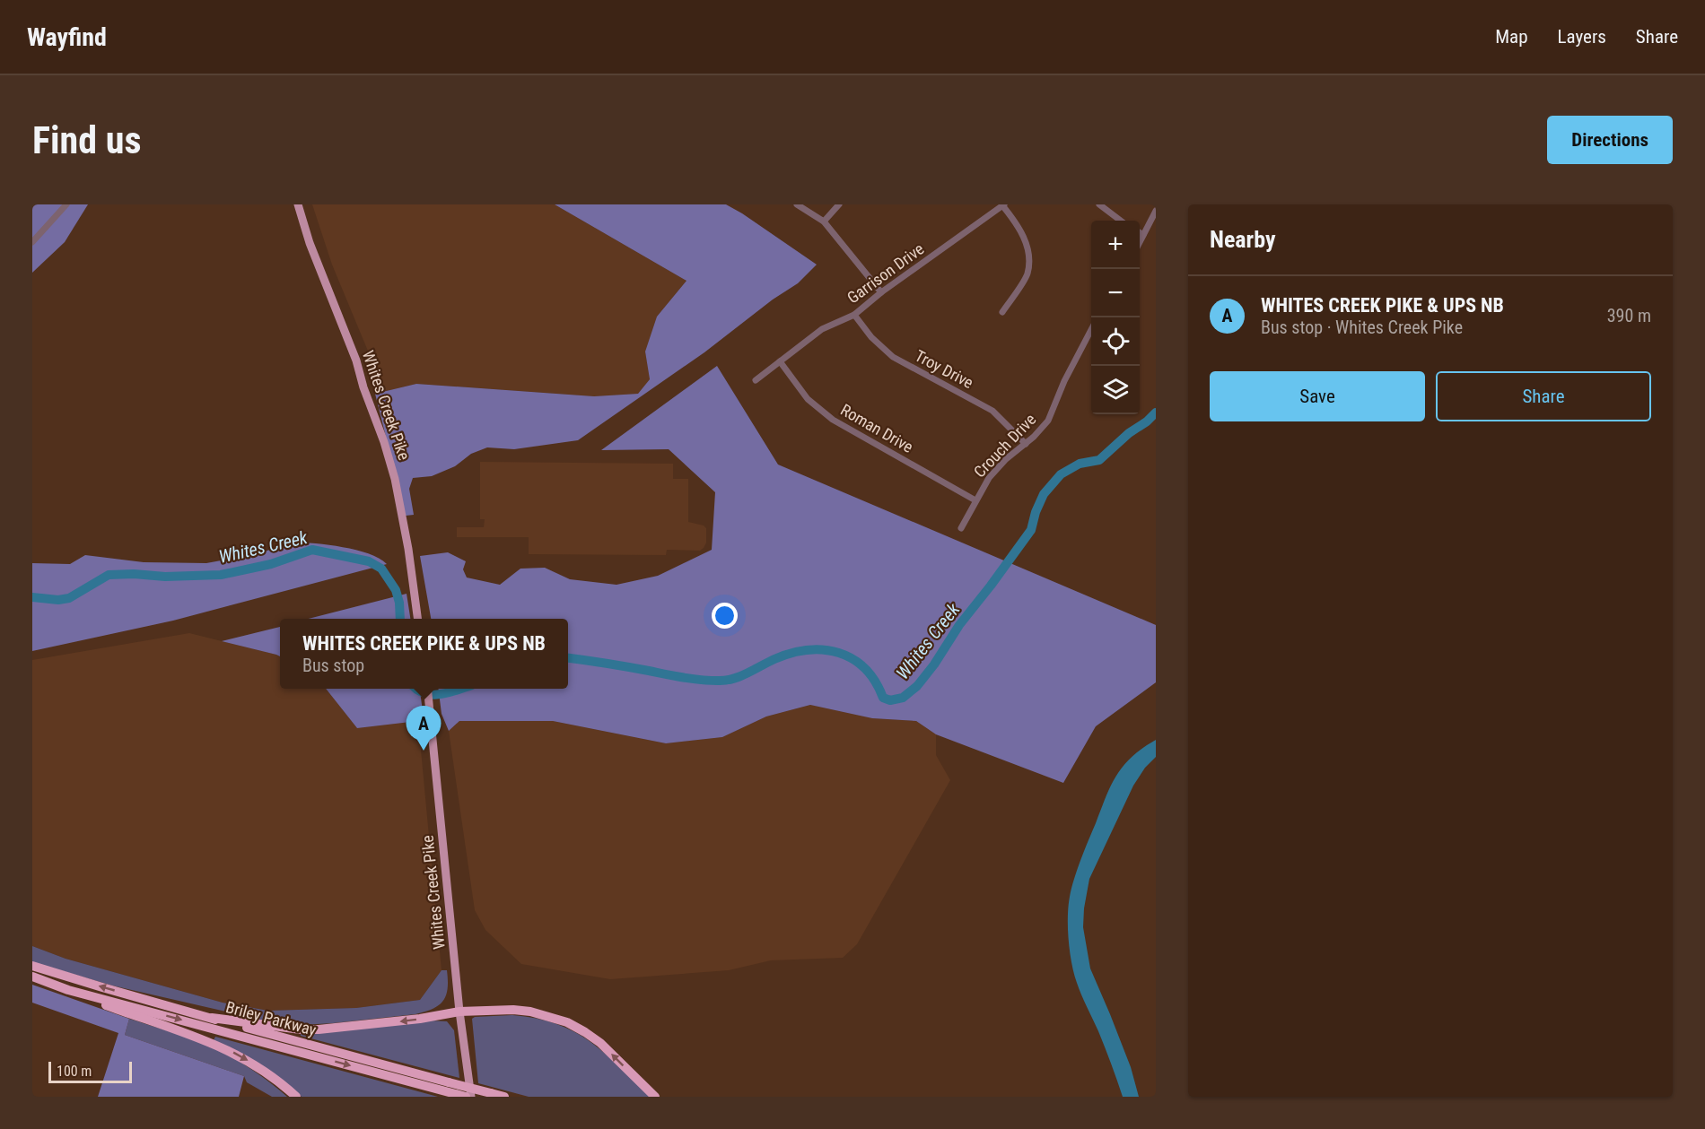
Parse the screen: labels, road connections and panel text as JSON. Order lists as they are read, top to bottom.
{
  "streets": {
    "highway": ["Briley Parkway"],
    "main road": ["Whites Creek Pike"],
    "street": [
      "Garrison Drive",
      "Troy Drive",
      "Roman Drive",
      "Crouch Drive"
    ]
  },
  "crossings": [
    ["Garrison Drive", "Troy Drive"],
    ["Garrison Drive", "Roman Drive"],
    ["Troy Drive", "Crouch Drive"],
    ["Roman Drive", "Crouch Drive"]
  ],
  "water": ["Whites Creek"],
  "scale_bar": "100 m",
  "page": {
    "header": "Wayfind",
    "nav": ["Map", "Layers", "Share"],
    "buttons": [
      "Directions",
      ["Save", "Share"]
    ],
    "title": "Find us",
    "heading": "Nearby",
    "map_buttons": ["+", "−"],
    "list": [
      {
        "mark": "A",
        "name": "WHITES CREEK PIKE & UPS NB",
        "note": "Bus stop · Whites Creek Pike",
        "value": "390 m"
      }
    ],
    "popup": ["WHITES CREEK PIKE & UPS NB", "Bus stop"],
    "pins": "A",
    "scale": "100 m"
  }
}
